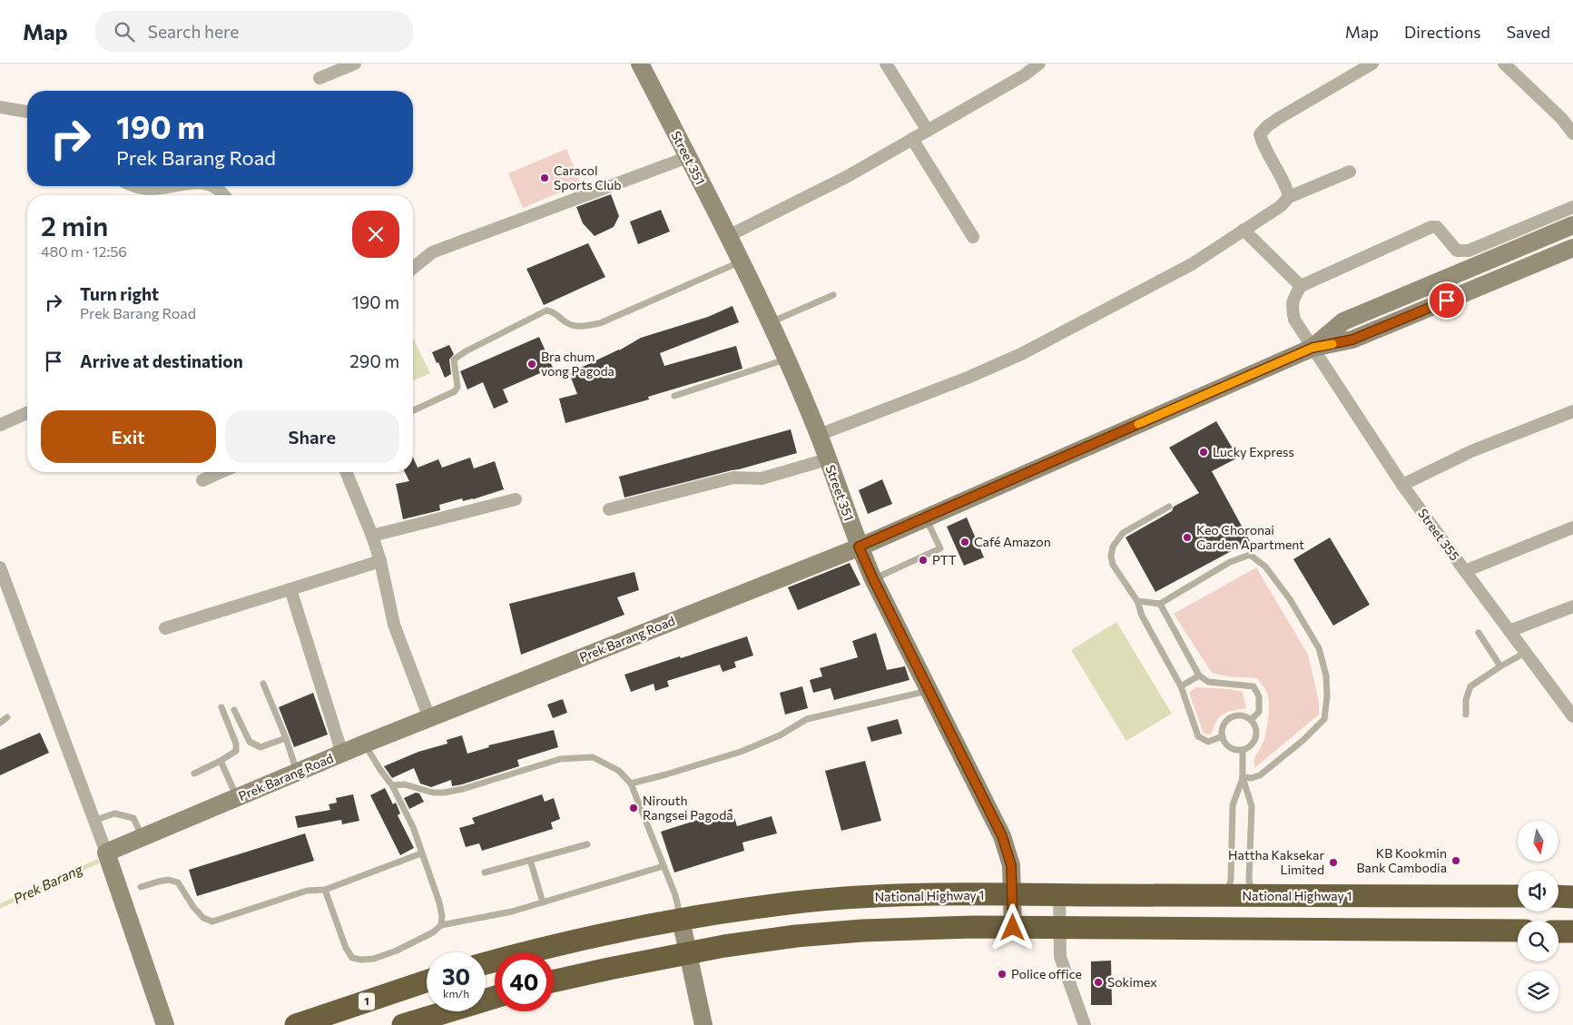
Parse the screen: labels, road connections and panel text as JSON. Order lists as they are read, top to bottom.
{
  "streets": {
    "highway": ["National Highway 1", "1"],
    "main road": ["Street 351", "Prek Barang Road"],
    "street": ["Street 355"]
  },
  "crossings": [
    ["Street 351", "Prek Barang Road"],
    ["Street 351", "National Highway 1"],
    ["Street 355", "Prek Barang Road"]
  ],
  "water": ["Prek Barang"],
  "places": [
    "Caracol Sports Club",
    "Bra chum vong Pagoda",
    "Lucky Express",
    "Keo Choronai Garden Apartment",
    "Café Amazon",
    "PTT",
    "Nirouth Rangsei Pagoda",
    "KB Kookmin Bank Cambodia",
    "Hattha Kaksekar Limited",
    "Police office",
    "Sokimex"
  ],
  "north": "bottom",
  "page": {
    "header": "Map",
    "search": "Search here",
    "nav": ["Map", "Directions", "Saved"],
    "turn": ["190 m", "Prek Barang Road"],
    "heading": ["2 min", "480 m · 12:56"],
    "list": [
      {
        "name": "Turn right",
        "note": "Prek Barang Road",
        "value": "190 m"
      },
      {
        "name": "Arrive at destination",
        "value": "290 m"
      }
    ],
    "buttons": ["Exit", "Share"],
    "speed": "30 km/h",
    "limit": "40"
  }
}
